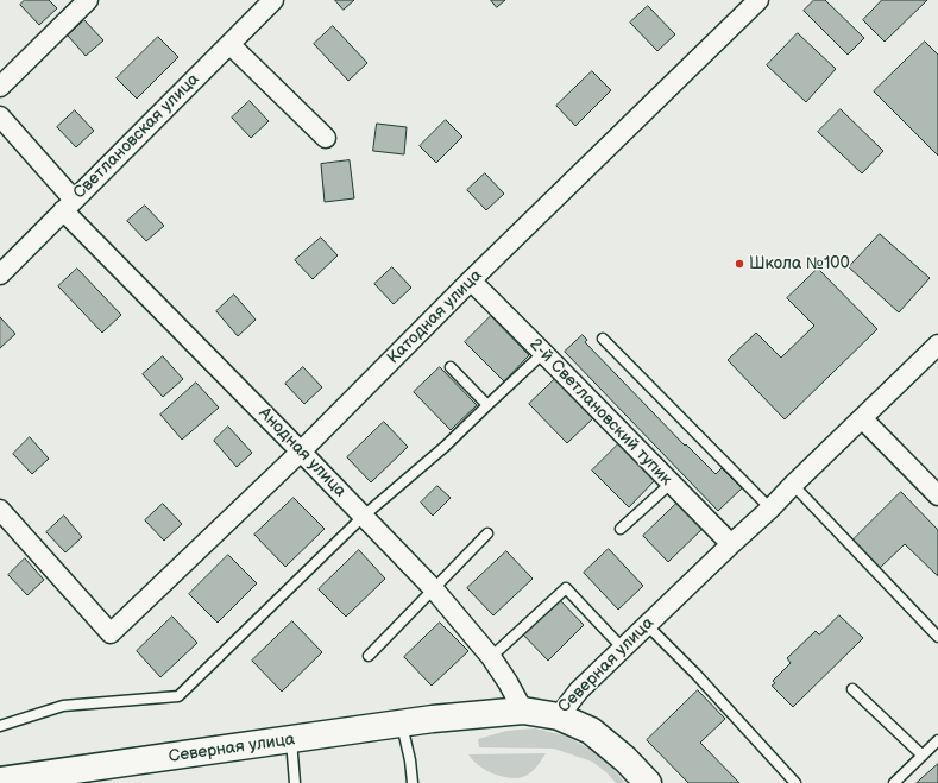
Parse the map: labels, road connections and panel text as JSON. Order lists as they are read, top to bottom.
{
  "streets": {
    "main road": ["Северная улица"],
    "street": [
      "Светлановская улица",
      "Катодная улица",
      "2-й Светлановский тупик",
      "Анодная улица"
    ]
  },
  "crossings": [
    ["Светлановская улица", "Анодная улица"],
    ["Катодная улица", "2-й Светлановский тупик"],
    ["Катодная улица", "Анодная улица"],
    ["2-й Светлановский тупик", "Северная улица"],
    ["Анодная улица", "Северная улица"]
  ],
  "places": ["Школа №100"]
}
